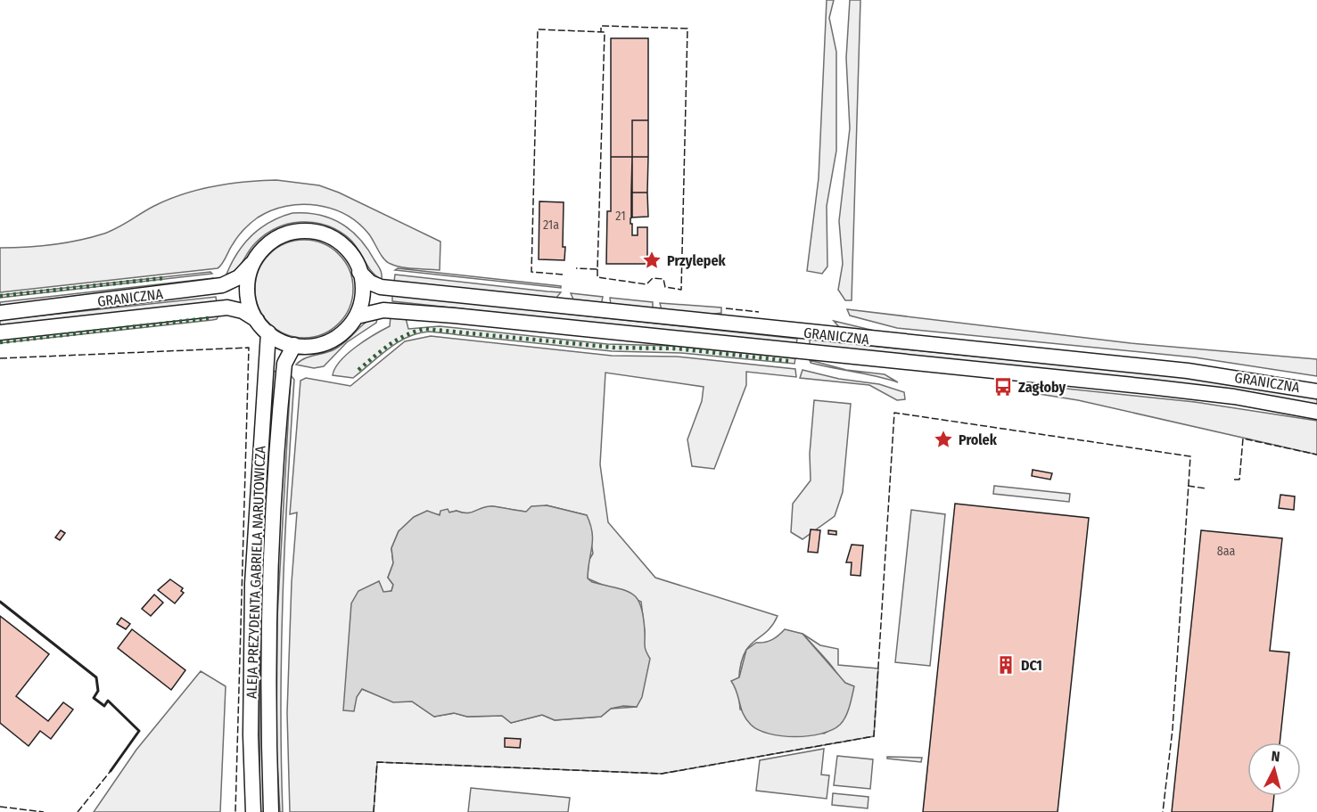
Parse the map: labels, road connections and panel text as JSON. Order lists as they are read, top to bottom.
{
  "streets": {
    "main road": ["GRANICZNA", "ALEJA PREZYDENTA GABRIELA NARUTOWICZA"]
  },
  "crossings": [
    ["GRANICZNA", "ALEJA PREZYDENTA GABRIELA NARUTOWICZA"]
  ],
  "places": {
    "place": ["Przylepek", "Prolek"],
    "bus stop": ["Zagłoby"],
    "building": ["DC1"]
  },
  "house_numbers": ["21", "21a", "8aa"],
  "north": "top"
}
